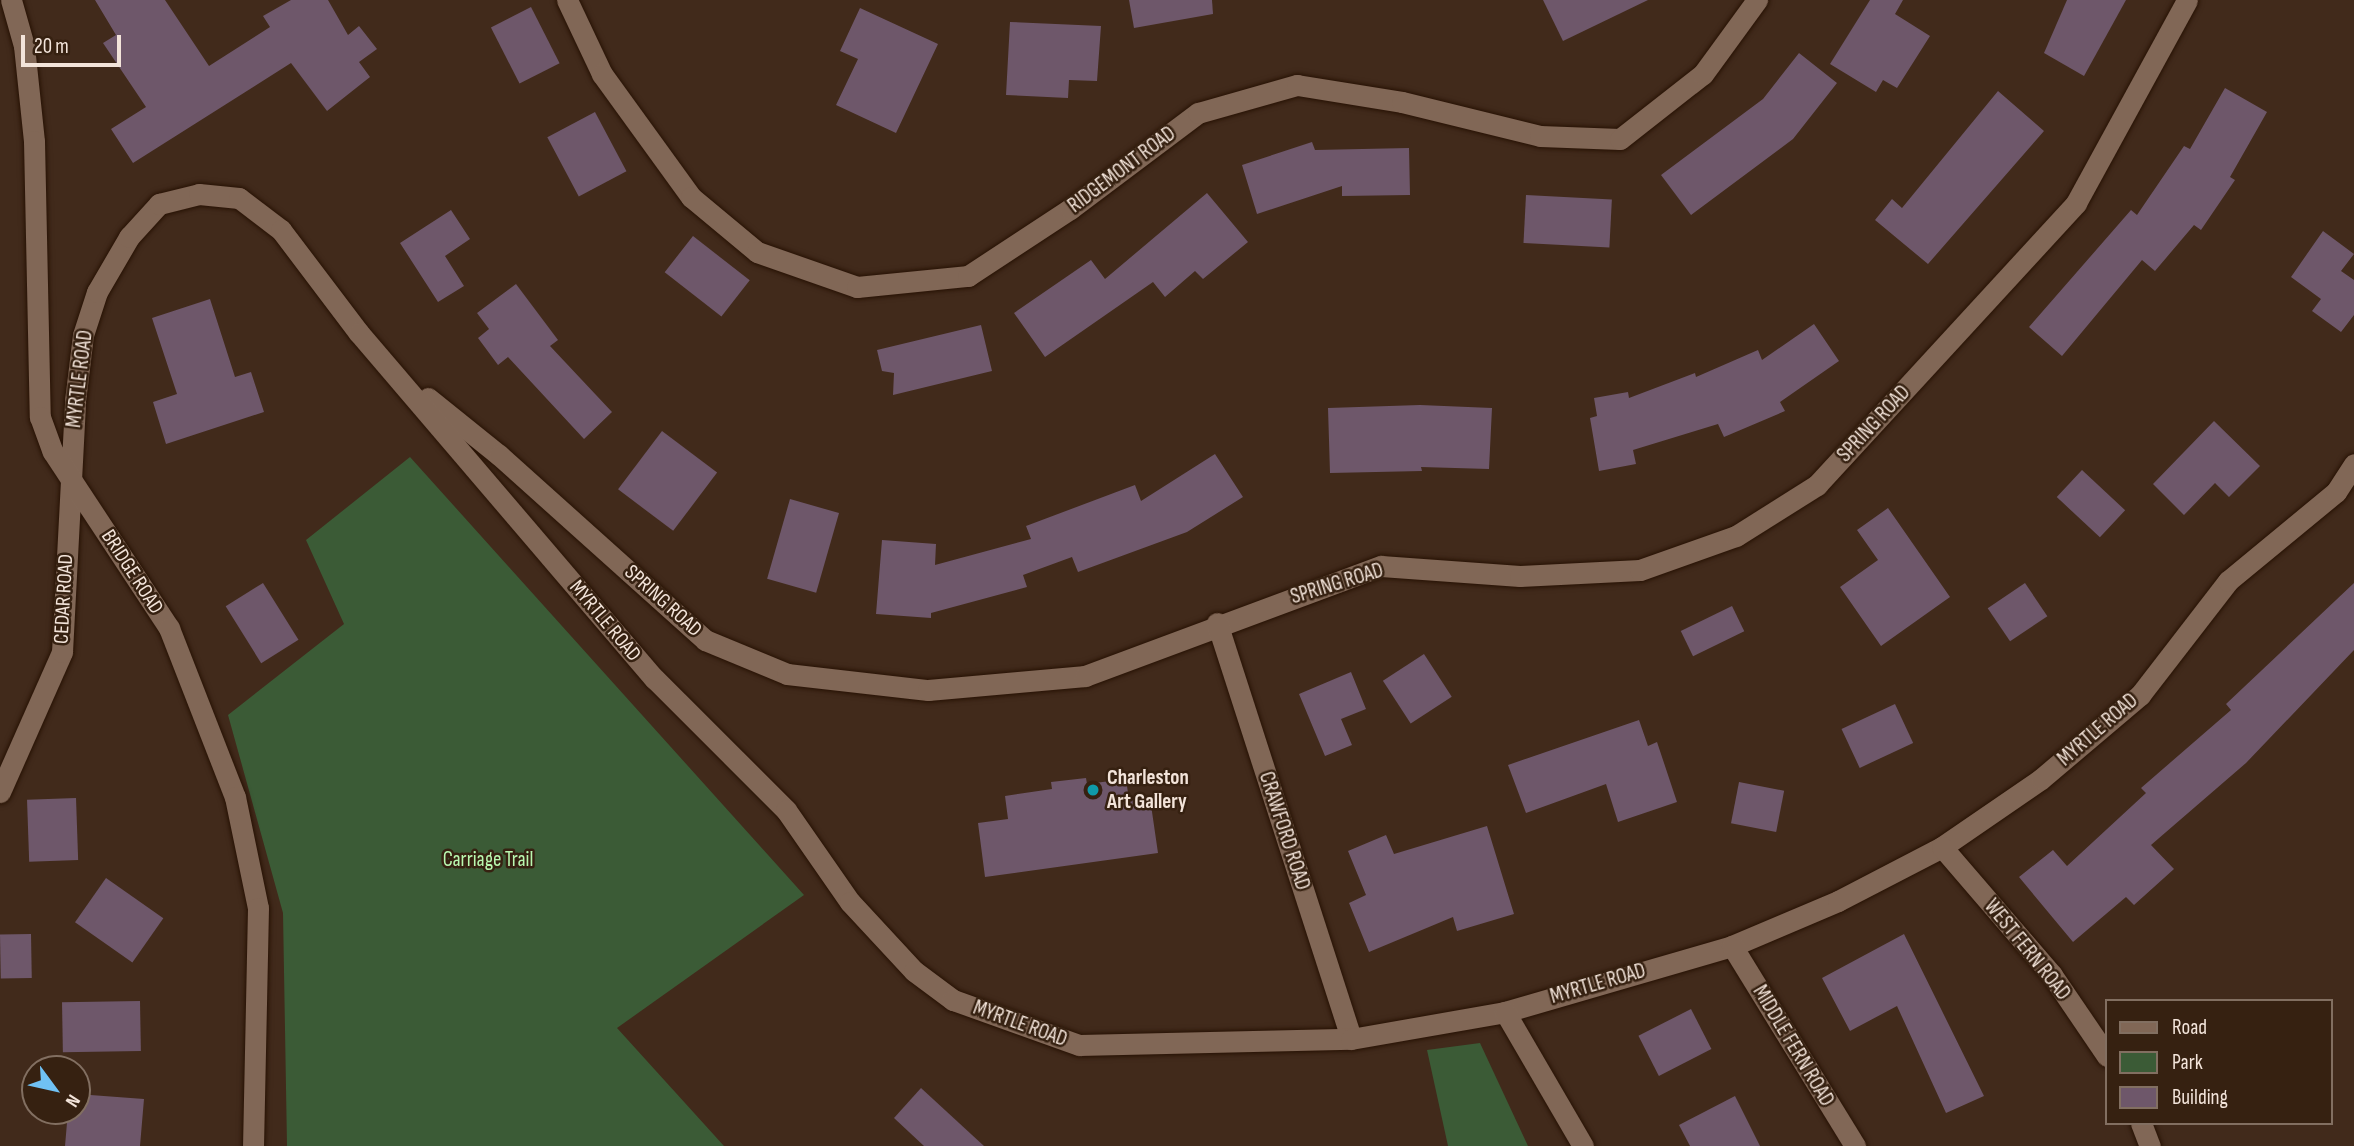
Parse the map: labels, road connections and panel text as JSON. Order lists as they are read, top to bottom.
{
  "streets": {
    "street": [
      "RIDGEMONT ROAD",
      "MYRTLE ROAD",
      "SPRING ROAD",
      "BRIDGE ROAD",
      "CEDAR ROAD",
      "CRAWFORD ROAD",
      "WEST FERN ROAD",
      "MIDDLE FERN ROAD"
    ]
  },
  "crossings": [
    ["MYRTLE ROAD", "SPRING ROAD"],
    ["MYRTLE ROAD", "BRIDGE ROAD"],
    ["MYRTLE ROAD", "CEDAR ROAD"],
    ["MYRTLE ROAD", "CRAWFORD ROAD"],
    ["MYRTLE ROAD", "WEST FERN ROAD"],
    ["MYRTLE ROAD", "MIDDLE FERN ROAD"],
    ["SPRING ROAD", "CRAWFORD ROAD"],
    ["BRIDGE ROAD", "CEDAR ROAD"]
  ],
  "parks": ["Carriage Trail"],
  "places": ["Charleston Art Gallery"],
  "legend": ["Road", "Park", "Building"],
  "scale_bar": "20 m",
  "north": "bottom right"
}
